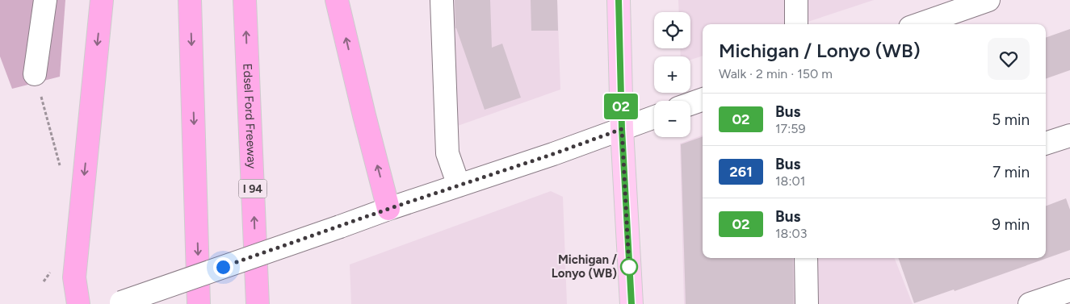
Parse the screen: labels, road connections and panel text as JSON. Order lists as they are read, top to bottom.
{
  "streets": {
    "highway": ["Edsel Ford Freeway", "I 94"]
  },
  "places": ["Michigan / Lonyo (WB)"],
  "lines": ["bus line 02"],
  "page": {
    "on_map": "02",
    "map_buttons": ["+", "−"],
    "heading": ["Michigan / Lonyo (WB)", "Walk · 2 min · 150 m"],
    "list": [
      {
        "mark": "02",
        "name": "Bus",
        "note": "17:59",
        "value": "5 min"
      },
      {
        "mark": "261",
        "name": "Bus",
        "note": "18:01",
        "value": "7 min"
      },
      {
        "mark": "02",
        "name": "Bus",
        "note": "18:03",
        "value": "9 min"
      }
    ]
  }
}
